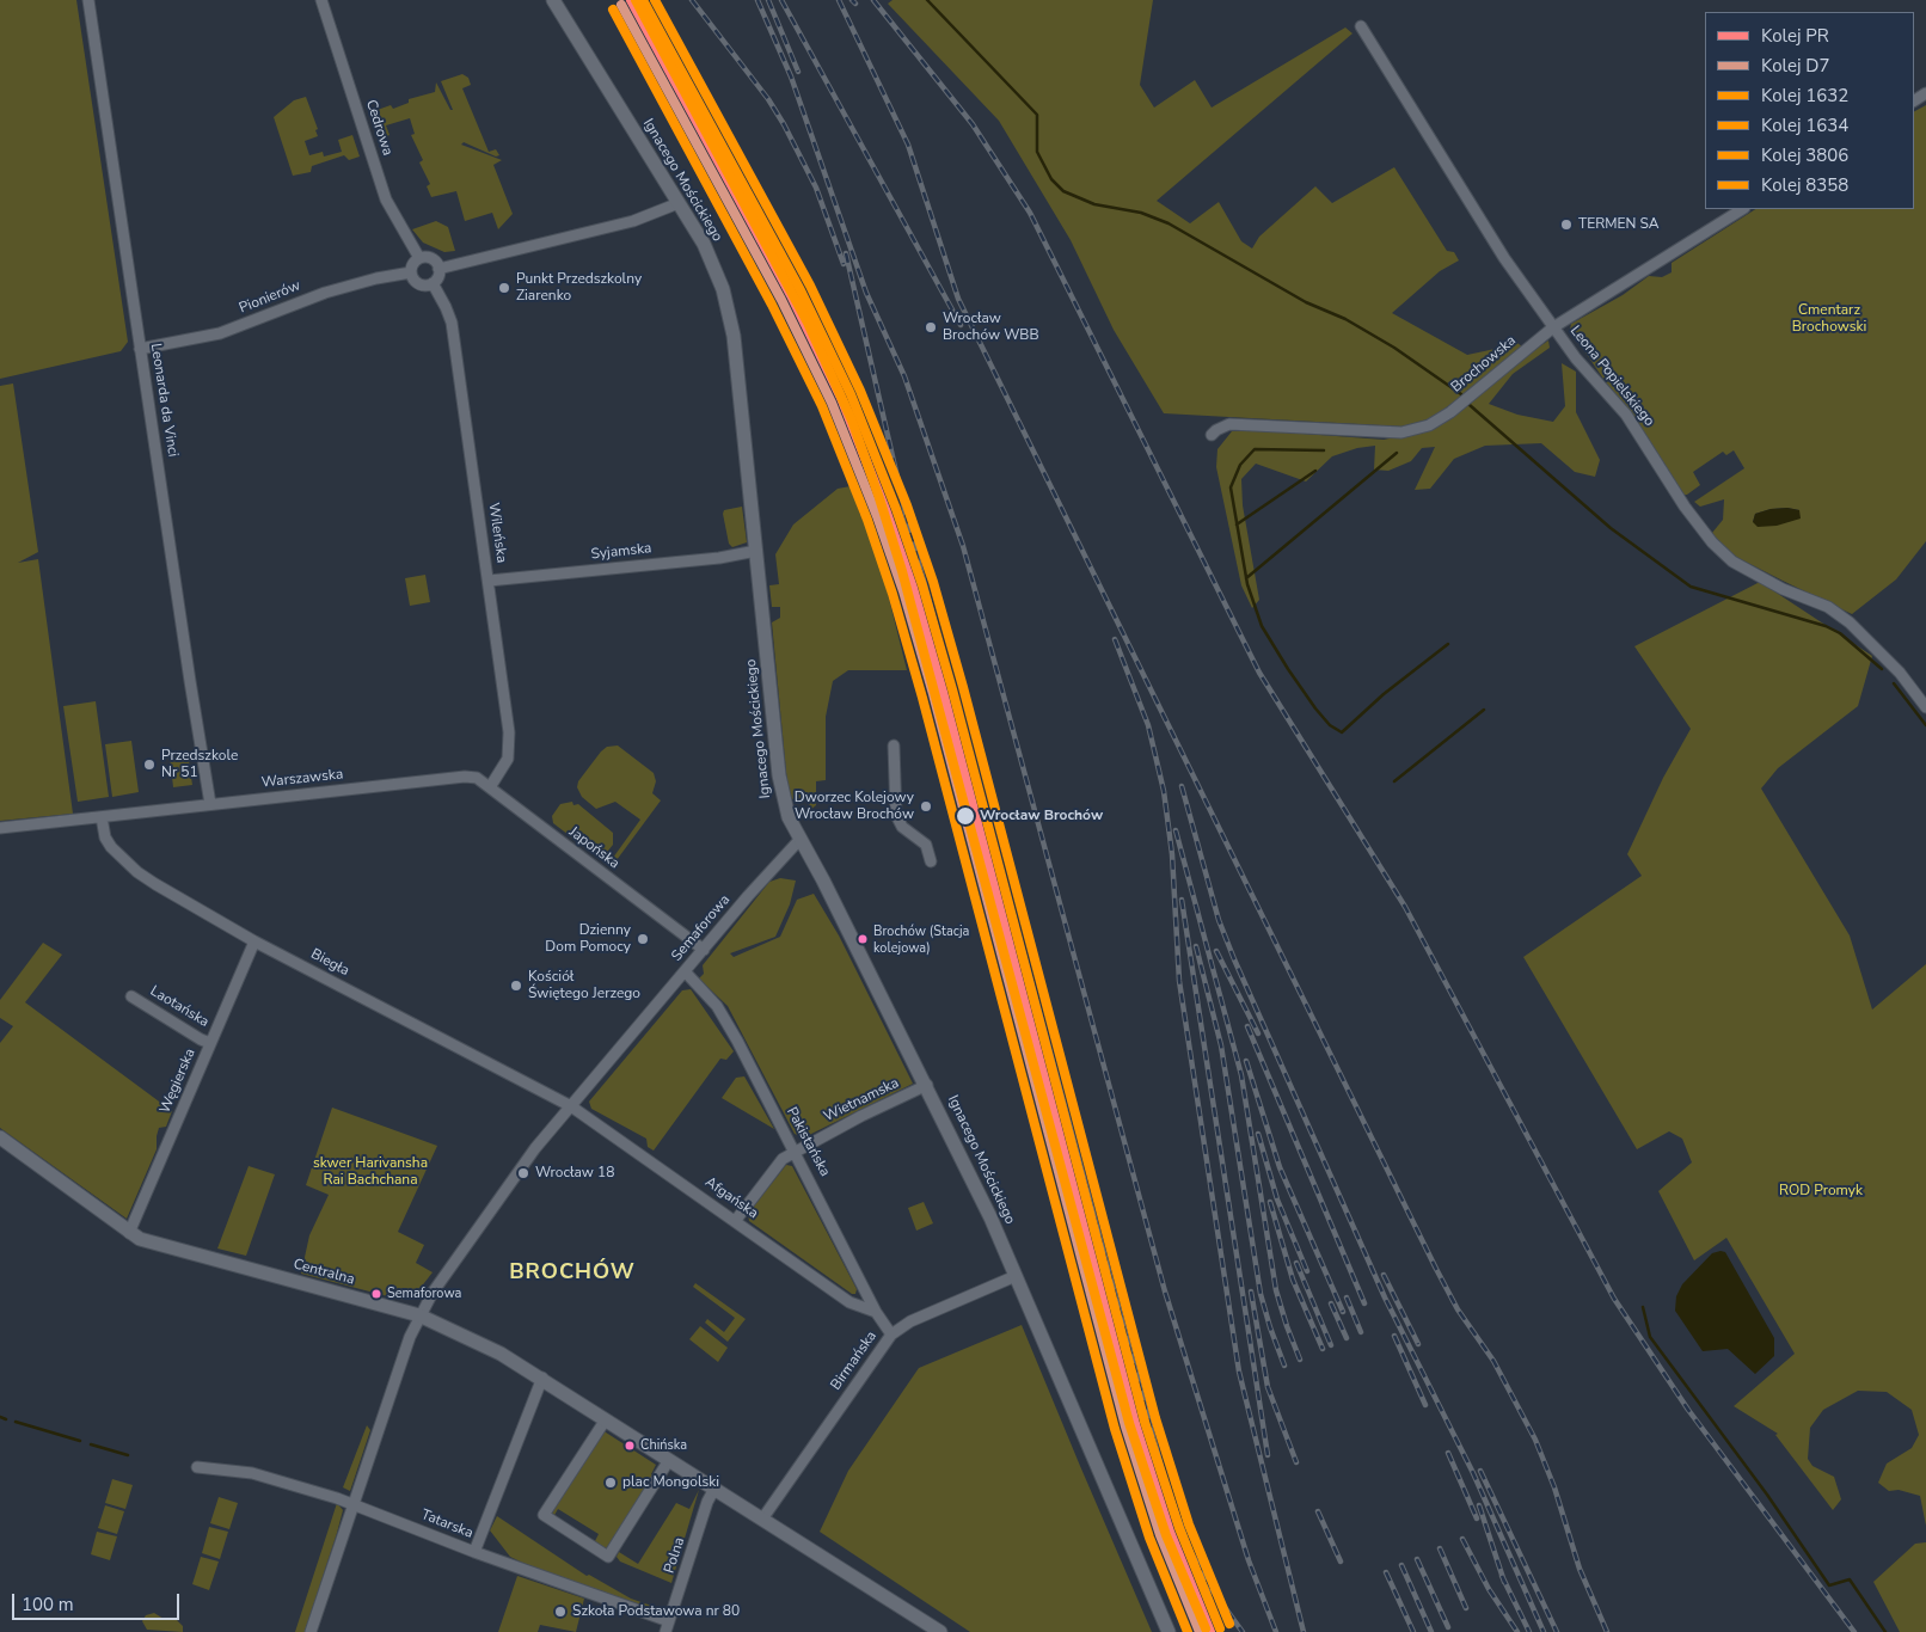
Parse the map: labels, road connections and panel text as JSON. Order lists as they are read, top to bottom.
{
  "streets": {
    "street": [
      "Cedrowa",
      "Ignacego Mościckiego",
      "Pionierów",
      "Brochowska",
      "Leona Popielskiego",
      "Leonarda da Vinci",
      "Wileńska",
      "Syjamska",
      "Warszawska",
      "Japońska",
      "Semaforowa",
      "Biegła",
      "Laotańska",
      "Węgierska",
      "Wietnamska",
      "Pakistańska",
      "Afgańska",
      "Centralna",
      "Birmańska",
      "Tatarska",
      "Polna"
    ]
  },
  "crossings": [
    ["Cedrowa", "Pionierów"],
    ["Cedrowa", "Wileńska"],
    ["Ignacego Mościckiego", "Syjamska"],
    ["Ignacego Mościckiego", "Semaforowa"],
    ["Ignacego Mościckiego", "Wietnamska"],
    ["Ignacego Mościckiego", "Birmańska"],
    ["Pionierów", "Leonarda da Vinci"],
    ["Pionierów", "Wileńska"],
    ["Brochowska", "Leona Popielskiego"],
    ["Leonarda da Vinci", "Warszawska"],
    ["Wileńska", "Syjamska"],
    ["Wileńska", "Japońska"],
    ["Warszawska", "Japońska"],
    ["Warszawska", "Biegła"],
    ["Japońska", "Semaforowa"],
    ["Semaforowa", "Biegła"],
    ["Semaforowa", "Pakistańska"],
    ["Semaforowa", "Afgańska"],
    ["Semaforowa", "Centralna"],
    ["Semaforowa", "Tatarska"],
    ["Biegła", "Węgierska"],
    ["Biegła", "Afgańska"],
    ["Laotańska", "Węgierska"],
    ["Węgierska", "Centralna"],
    ["Wietnamska", "Pakistańska"],
    ["Wietnamska", "Afgańska"],
    ["Pakistańska", "Afgańska"],
    ["Pakistańska", "Birmańska"],
    ["Centralna", "Birmańska"],
    ["Centralna", "Tatarska"],
    ["Centralna", "Polna"]
  ],
  "districts": ["BROCHÓW"],
  "parks": ["Cmentarz Brochowski", "skwer Harivansha Rai Bachchana", "ROD Promyk"],
  "places": [
    "TERMEN SA",
    "Punkt Przedszkolny Ziarenko",
    "Wrocław Brochów WBB",
    "Przedszkole Nr 51",
    "Dworzec Kolejowy Wrocław Brochów",
    "Wrocław Brochów",
    "Dzienny Dom Pomocy",
    "Brochów (Stacja kolejowa)",
    "Kościół Świętego Jerzego",
    "Wrocław 18",
    "Semaforowa",
    "Chińska",
    "plac Mongolski",
    "Szkoła Podstawowa nr 80"
  ],
  "lines": [
    "rail line PR",
    "rail line 1632",
    "rail line 3806",
    "rail line 8358",
    "rail line D7",
    "rail line 1634"
  ],
  "legend": [
    "Kolej PR",
    "Kolej D7",
    "Kolej 1632",
    "Kolej 1634",
    "Kolej 3806",
    "Kolej 8358"
  ],
  "scale_bar": "100 m"
}
